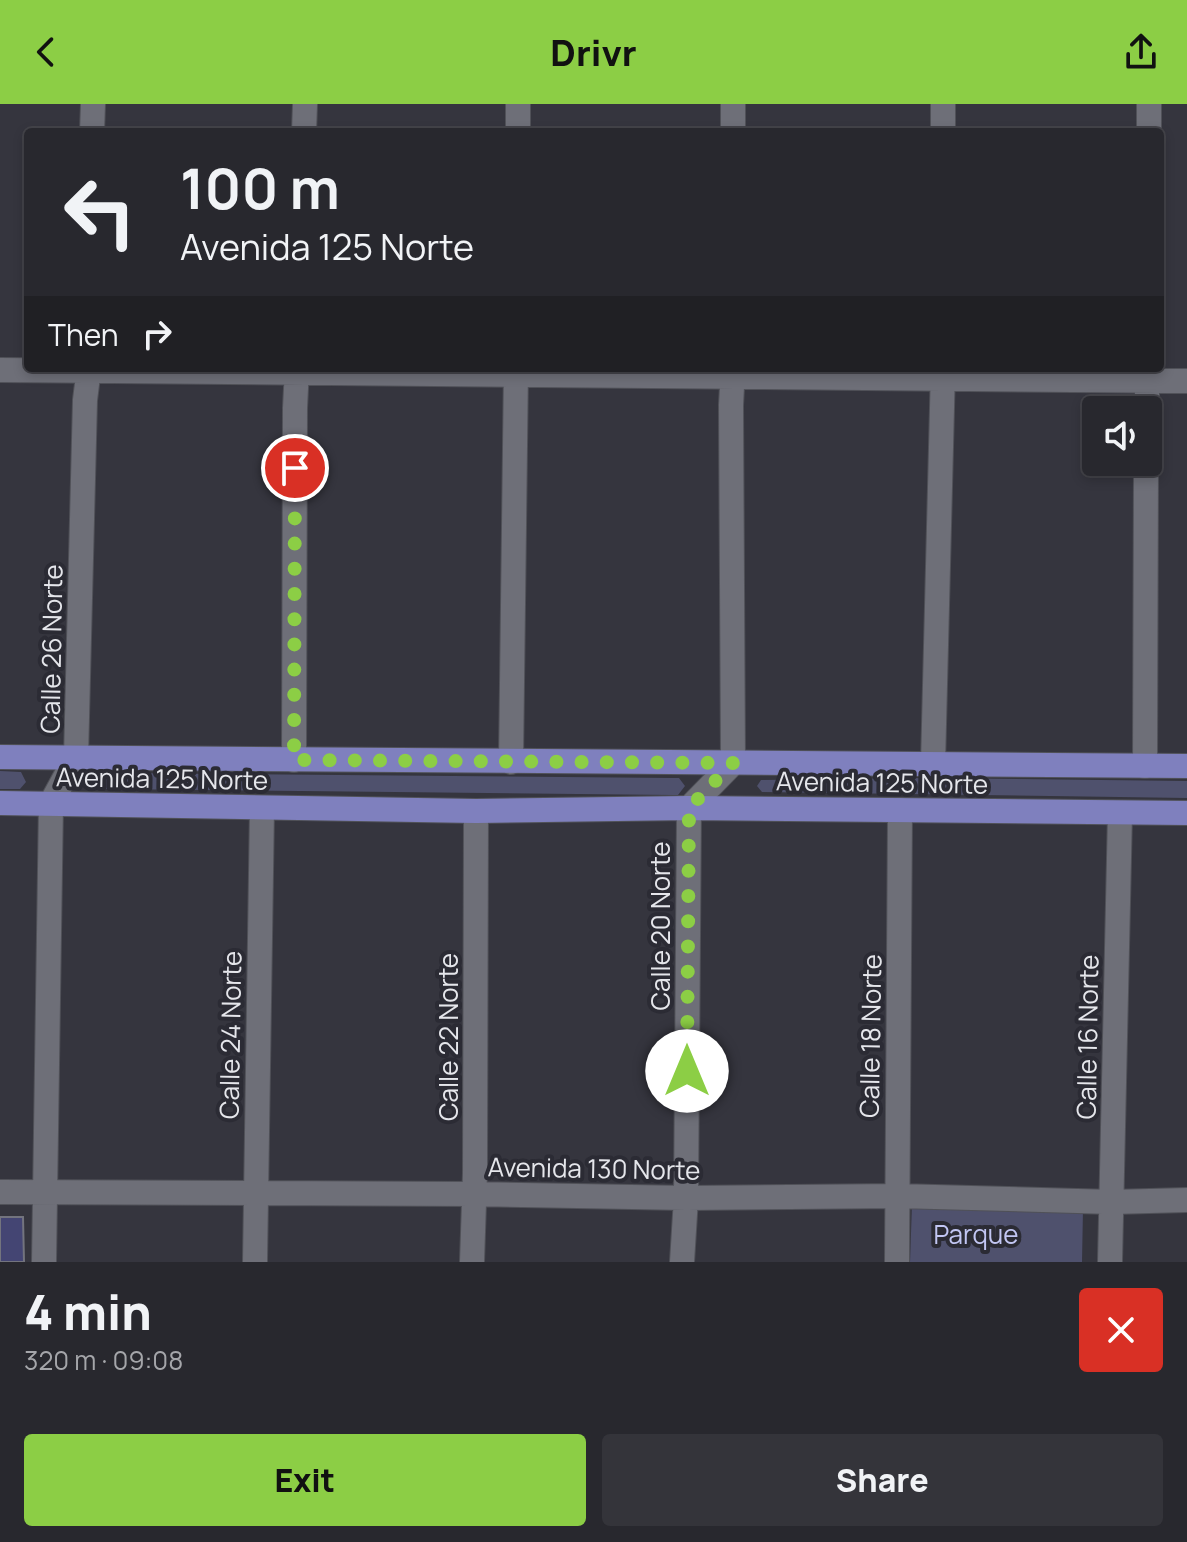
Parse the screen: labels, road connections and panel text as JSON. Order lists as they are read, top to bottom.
{
  "streets": {
    "main road": ["Avenida 125 Norte"],
    "street": [
      "Calle 26 Norte",
      "Calle 20 Norte",
      "Calle 24 Norte",
      "Calle 18 Norte",
      "Calle 22 Norte",
      "Calle 16 Norte",
      "Avenida 130 Norte"
    ]
  },
  "crossings": [
    ["Calle 26 Norte", "Avenida 125 Norte"],
    ["Calle 26 Norte", "Avenida 130 Norte"],
    ["Avenida 125 Norte", "Calle 20 Norte"],
    ["Avenida 125 Norte", "Calle 24 Norte"],
    ["Avenida 125 Norte", "Calle 18 Norte"],
    ["Avenida 125 Norte", "Calle 22 Norte"],
    ["Avenida 125 Norte", "Calle 16 Norte"],
    ["Calle 20 Norte", "Avenida 130 Norte"],
    ["Calle 24 Norte", "Avenida 130 Norte"],
    ["Calle 18 Norte", "Avenida 130 Norte"],
    ["Calle 22 Norte", "Avenida 130 Norte"],
    ["Calle 16 Norte", "Avenida 130 Norte"]
  ],
  "parks": ["Parque"],
  "page": {
    "header": "Drivr",
    "turn": ["100 m", "Avenida 125 Norte"],
    "then": "Then",
    "heading": ["4 min", "320 m · 09:08"],
    "buttons": ["Exit", "Share"]
  }
}
